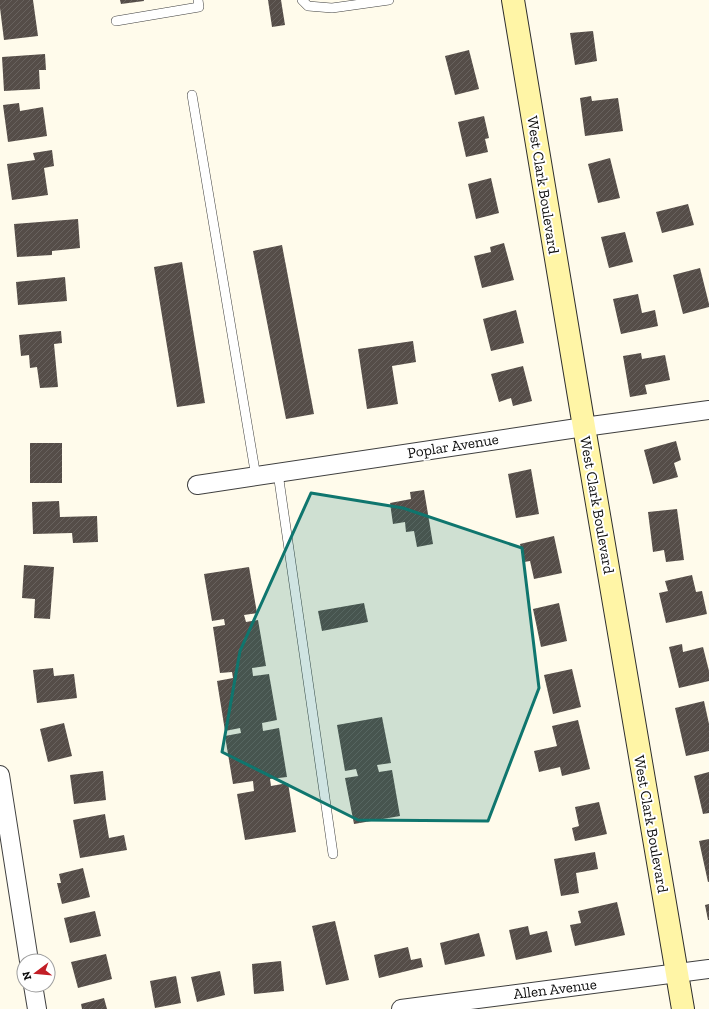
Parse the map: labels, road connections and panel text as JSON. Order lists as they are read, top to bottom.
{
  "streets": {
    "street": ["West Clark Boulevard", "Poplar Avenue", "Allen Avenue"]
  },
  "crossings": [
    ["West Clark Boulevard", "Poplar Avenue"],
    ["West Clark Boulevard", "Allen Avenue"]
  ],
  "north": "left"
}
